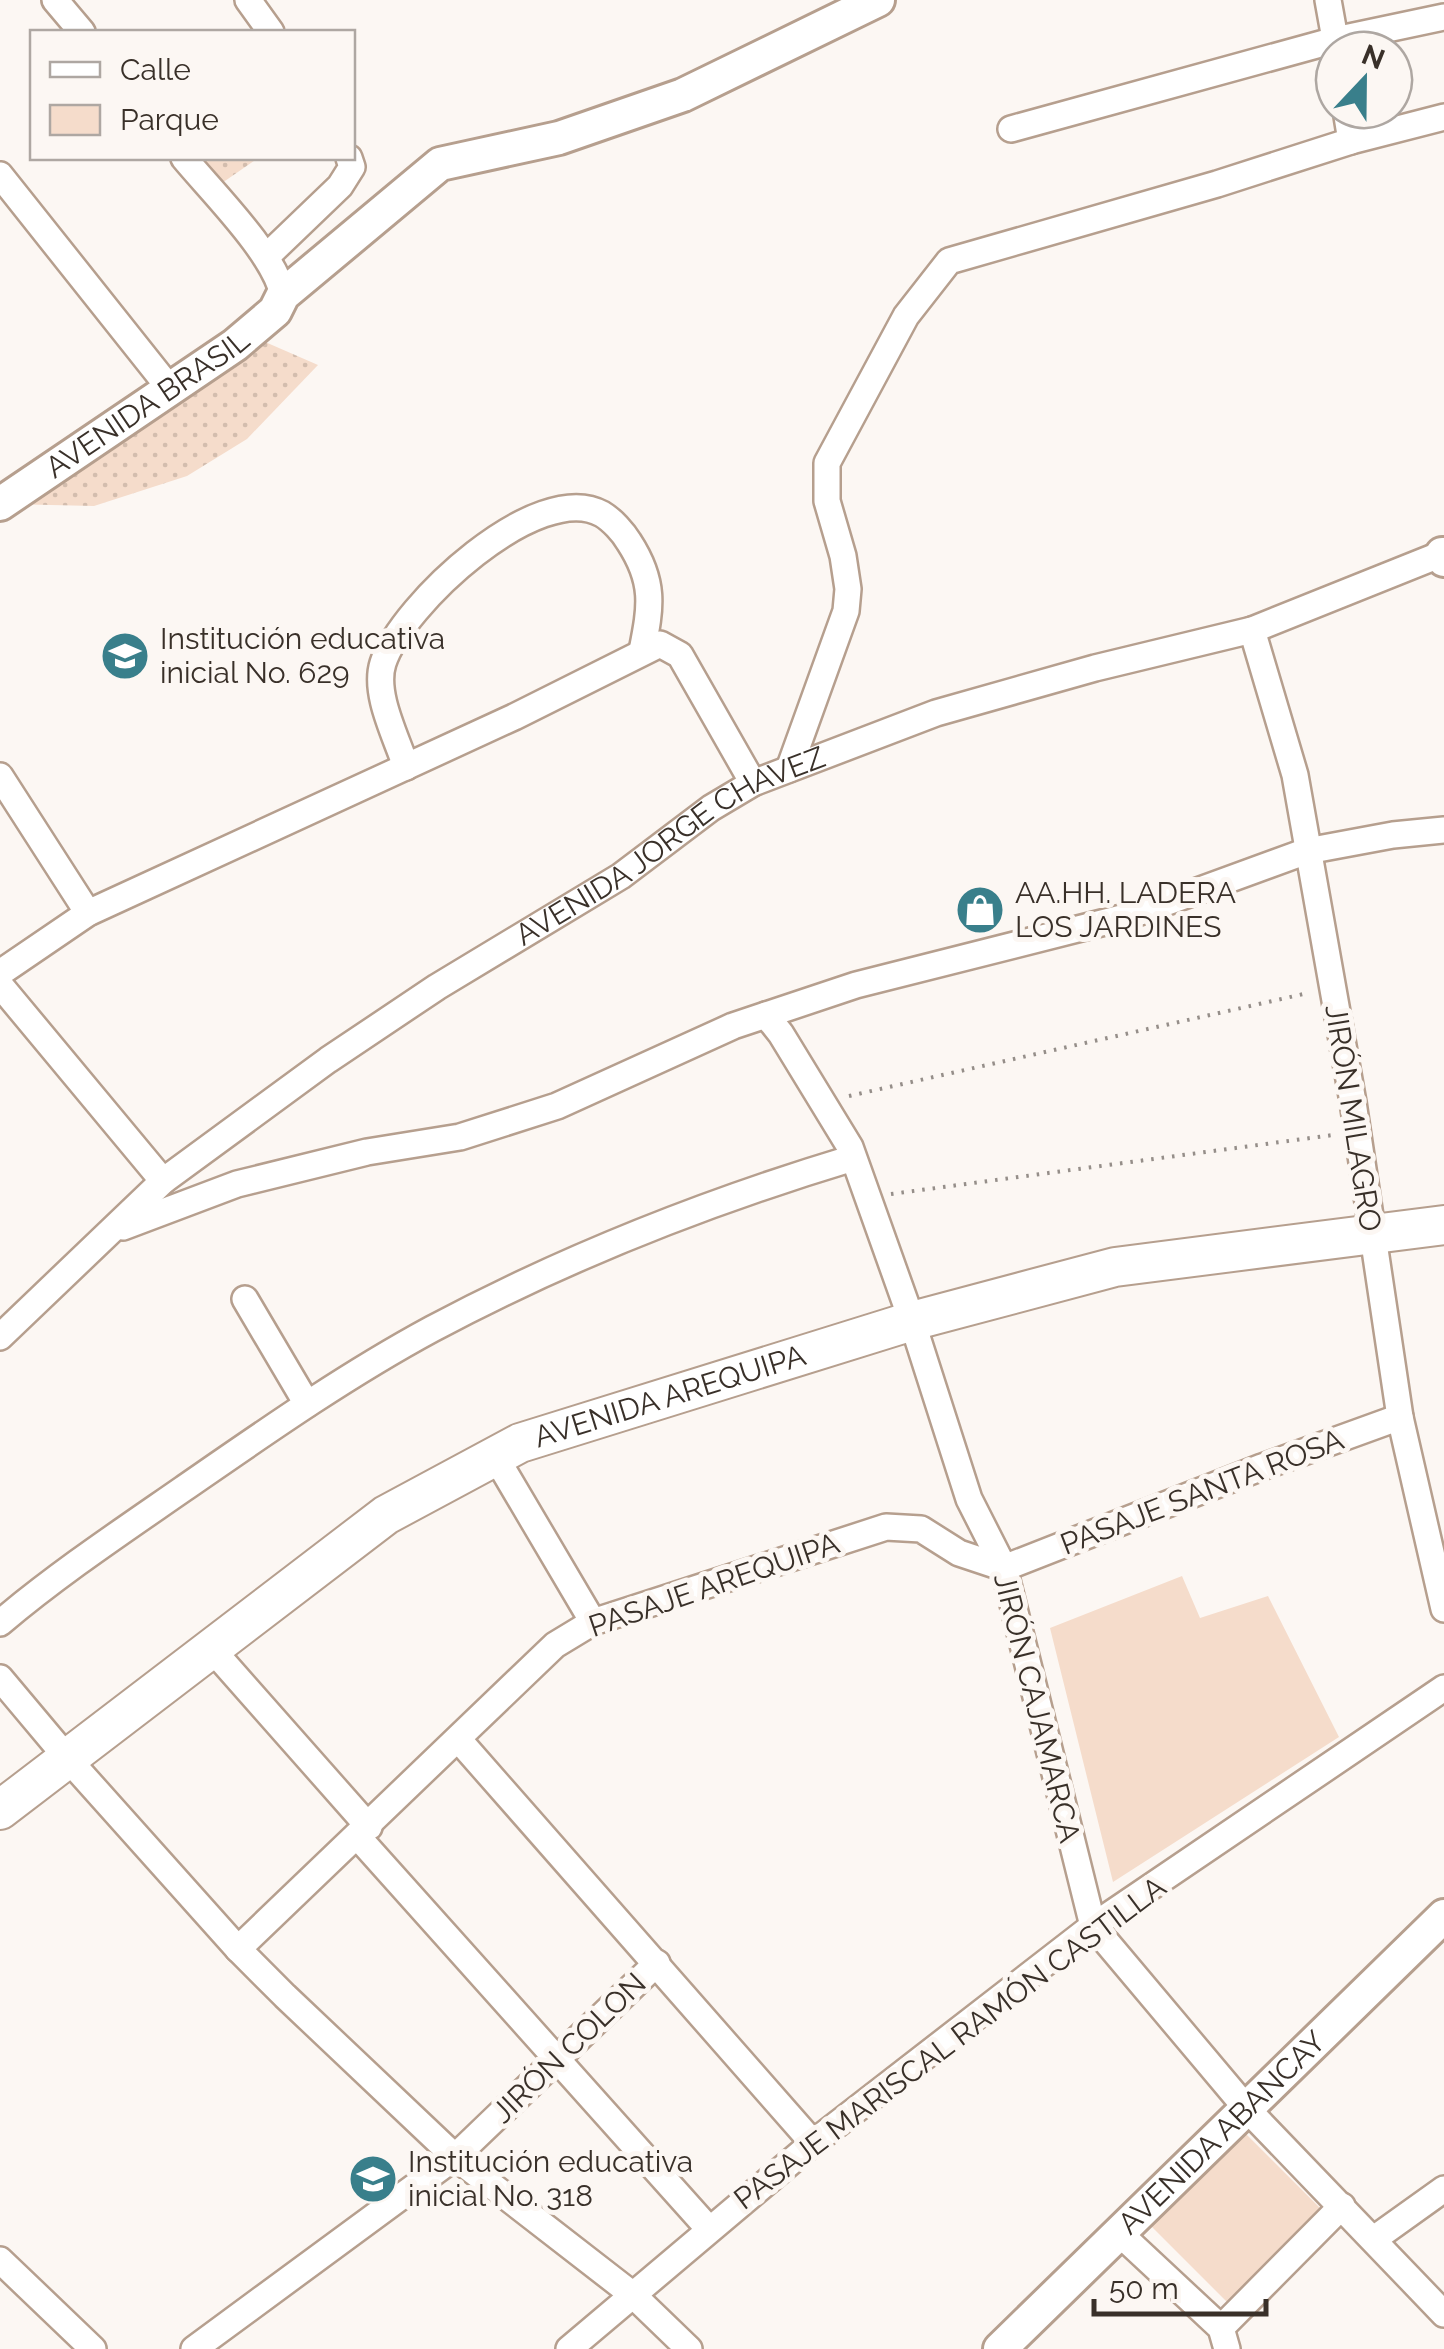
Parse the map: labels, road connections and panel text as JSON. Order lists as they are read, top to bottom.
{
  "streets": {
    "main road": ["AVENIDA AREQUIPA"],
    "street": [
      "AVENIDA BRASIL",
      "AVENIDA JORGE CHAVEZ",
      "JIRÓN MILAGRO",
      "PASAJE SANTA ROSA",
      "PASAJE AREQUIPA",
      "JIRÓN CAJAMARCA",
      "PASAJE MARISCAL RAMÓN CASTILLA",
      "JIRÓN COLON",
      "AVENIDA ABANCAY"
    ]
  },
  "crossings": [
    ["AVENIDA JORGE CHAVEZ", "JIRÓN MILAGRO"],
    ["JIRÓN MILAGRO", "AVENIDA AREQUIPA"],
    ["JIRÓN MILAGRO", "PASAJE SANTA ROSA"],
    ["AVENIDA AREQUIPA", "JIRÓN CAJAMARCA"],
    ["PASAJE SANTA ROSA", "PASAJE AREQUIPA"],
    ["PASAJE SANTA ROSA", "JIRÓN CAJAMARCA"],
    ["PASAJE AREQUIPA", "JIRÓN CAJAMARCA"],
    ["JIRÓN CAJAMARCA", "PASAJE MARISCAL RAMÓN CASTILLA"],
    ["JIRÓN CAJAMARCA", "AVENIDA ABANCAY"]
  ],
  "places": {
    "school or university": ["Institución educativa inicial No. 629", "Institución educativa inicial No. 318"],
    "shop": ["AA.HH. LADERA LOS JARDINES"]
  },
  "legend": ["Calle", "Parque"],
  "scale_bar": "50 m",
  "north": "top"
}
